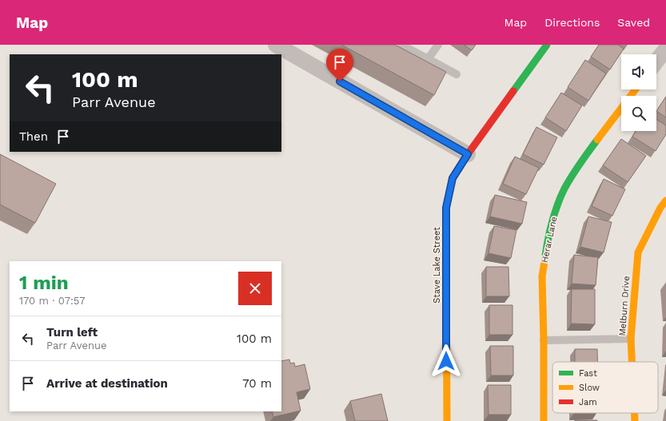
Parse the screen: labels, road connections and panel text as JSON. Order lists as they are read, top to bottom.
{
  "streets": {
    "street": ["Herar Lane", "Stave Lake Street", "Melburn Drive"]
  },
  "legend": ["Fast", "Slow", "Jam"],
  "page": {
    "header": "Map",
    "nav": ["Map", "Directions", "Saved"],
    "turn": ["100 m", "Parr Avenue"],
    "then": "Then",
    "heading": ["1 min", "170 m · 07:57"],
    "list": [
      {
        "name": "Turn left",
        "note": "Parr Avenue",
        "value": "100 m"
      },
      {
        "name": "Arrive at destination",
        "value": "70 m"
      }
    ]
  }
}
